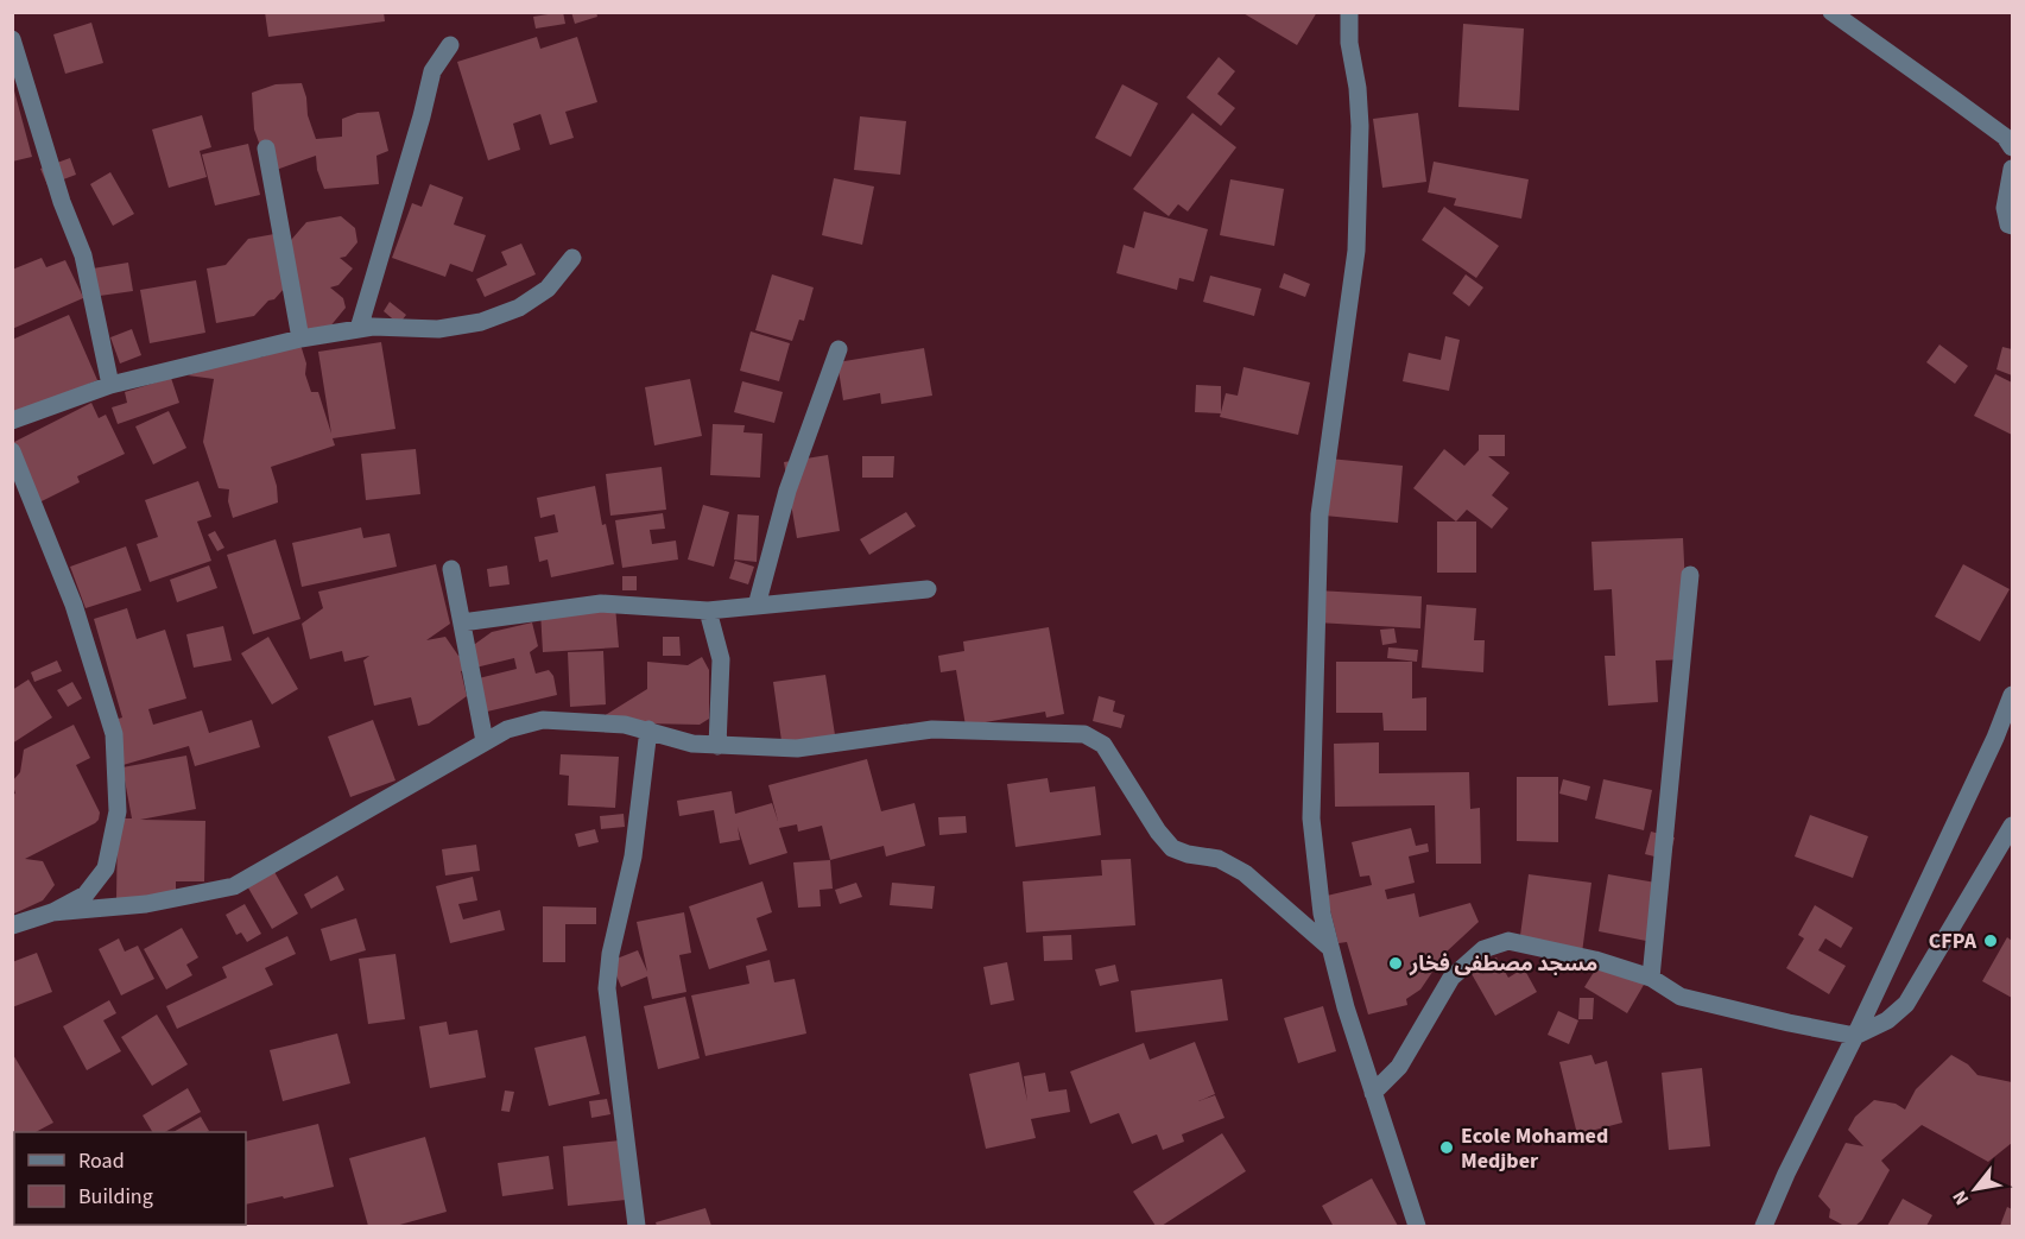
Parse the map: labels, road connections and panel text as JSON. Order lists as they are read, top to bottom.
{
  "places": ["CFPA", "مسجد مصطفى فخار", "Ecole Mohamed Medjber"],
  "legend": ["Road", "Building"],
  "north": "bottom left"
}
